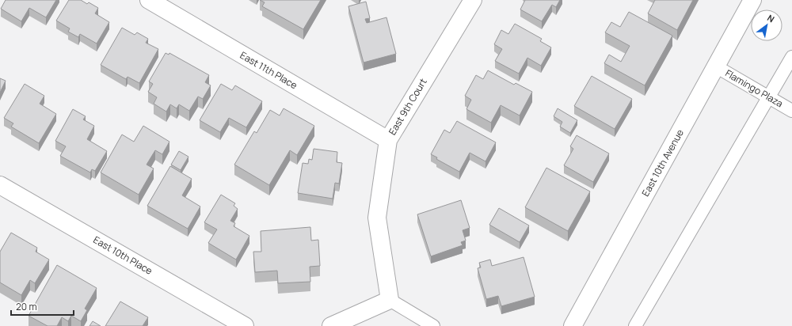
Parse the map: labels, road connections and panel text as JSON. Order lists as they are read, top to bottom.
{
  "streets": {
    "street": [
      "East 11th Place",
      "East 9th Court",
      "East 10th Avenue",
      "East 10th Place"
    ],
    "lane": ["Flamingo Plaza"]
  },
  "crossings": [
    ["East 11th Place", "East 9th Court"],
    ["Flamingo Plaza", "East 10th Avenue"]
  ],
  "scale_bar": "20 m",
  "north": "top right"
}
